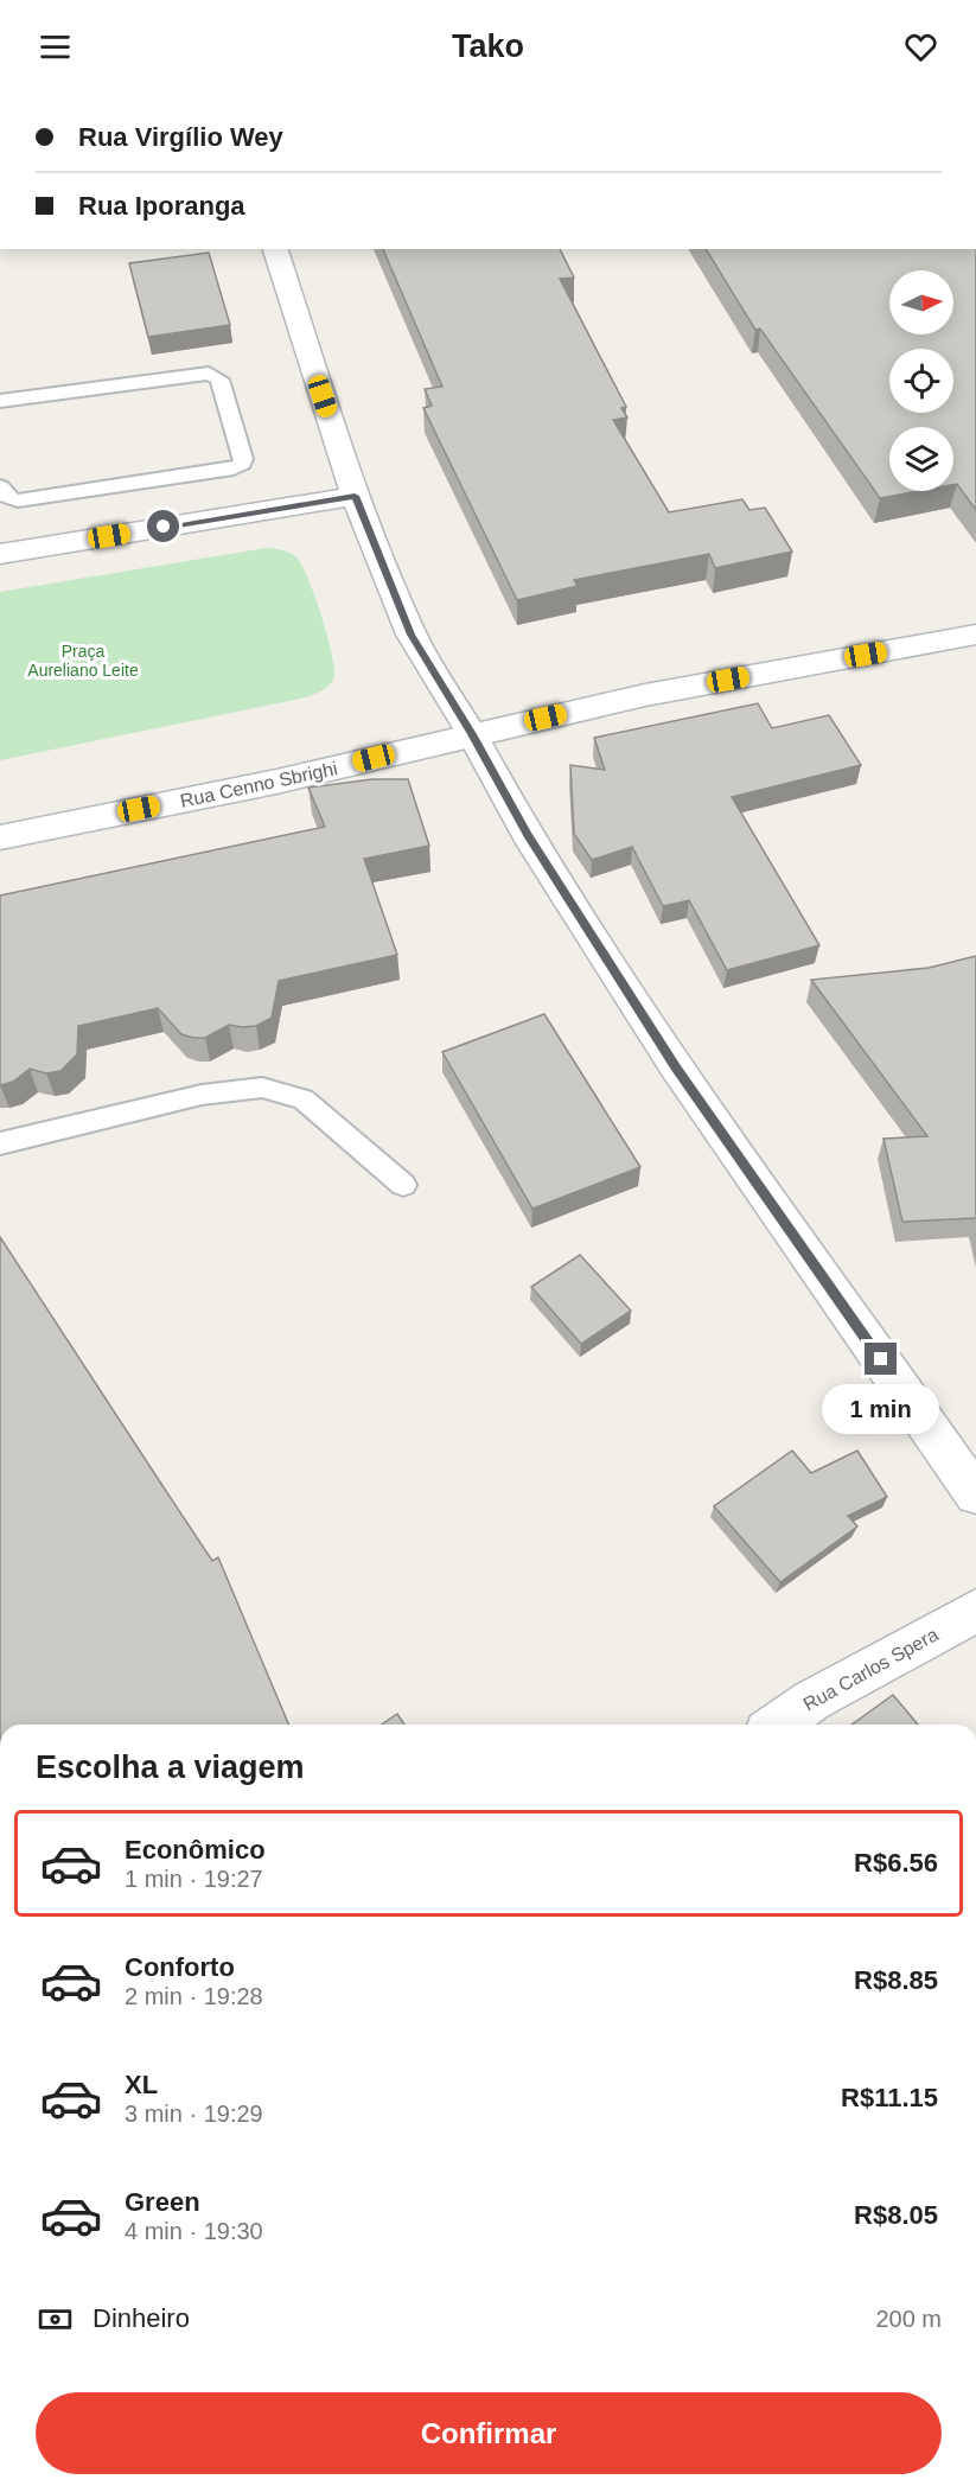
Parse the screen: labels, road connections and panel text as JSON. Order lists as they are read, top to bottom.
{
  "streets": {
    "street": ["Rua Cenno Sbrighi", "Rua Carlos Spera"]
  },
  "parks": ["Praça Aureliano Leite"],
  "north": "right",
  "page": {
    "header": "Tako",
    "banner": ["Rua Virgílio Wey", "Rua Iporanga"],
    "bubble": "1 min",
    "heading": "Escolha a viagem",
    "list": [
      {
        "name": "Econômico",
        "note": "1 min · 19:27",
        "value": "R$6.56"
      },
      {
        "name": "Conforto",
        "note": "2 min · 19:28",
        "value": "R$8.85"
      },
      {
        "name": "XL",
        "note": "3 min · 19:29",
        "value": "R$11.15"
      },
      {
        "name": "Green",
        "note": "4 min · 19:30",
        "value": "R$8.05"
      }
    ],
    "pay": ["Dinheiro", "200 m"],
    "buttons": "Confirmar"
  }
}
